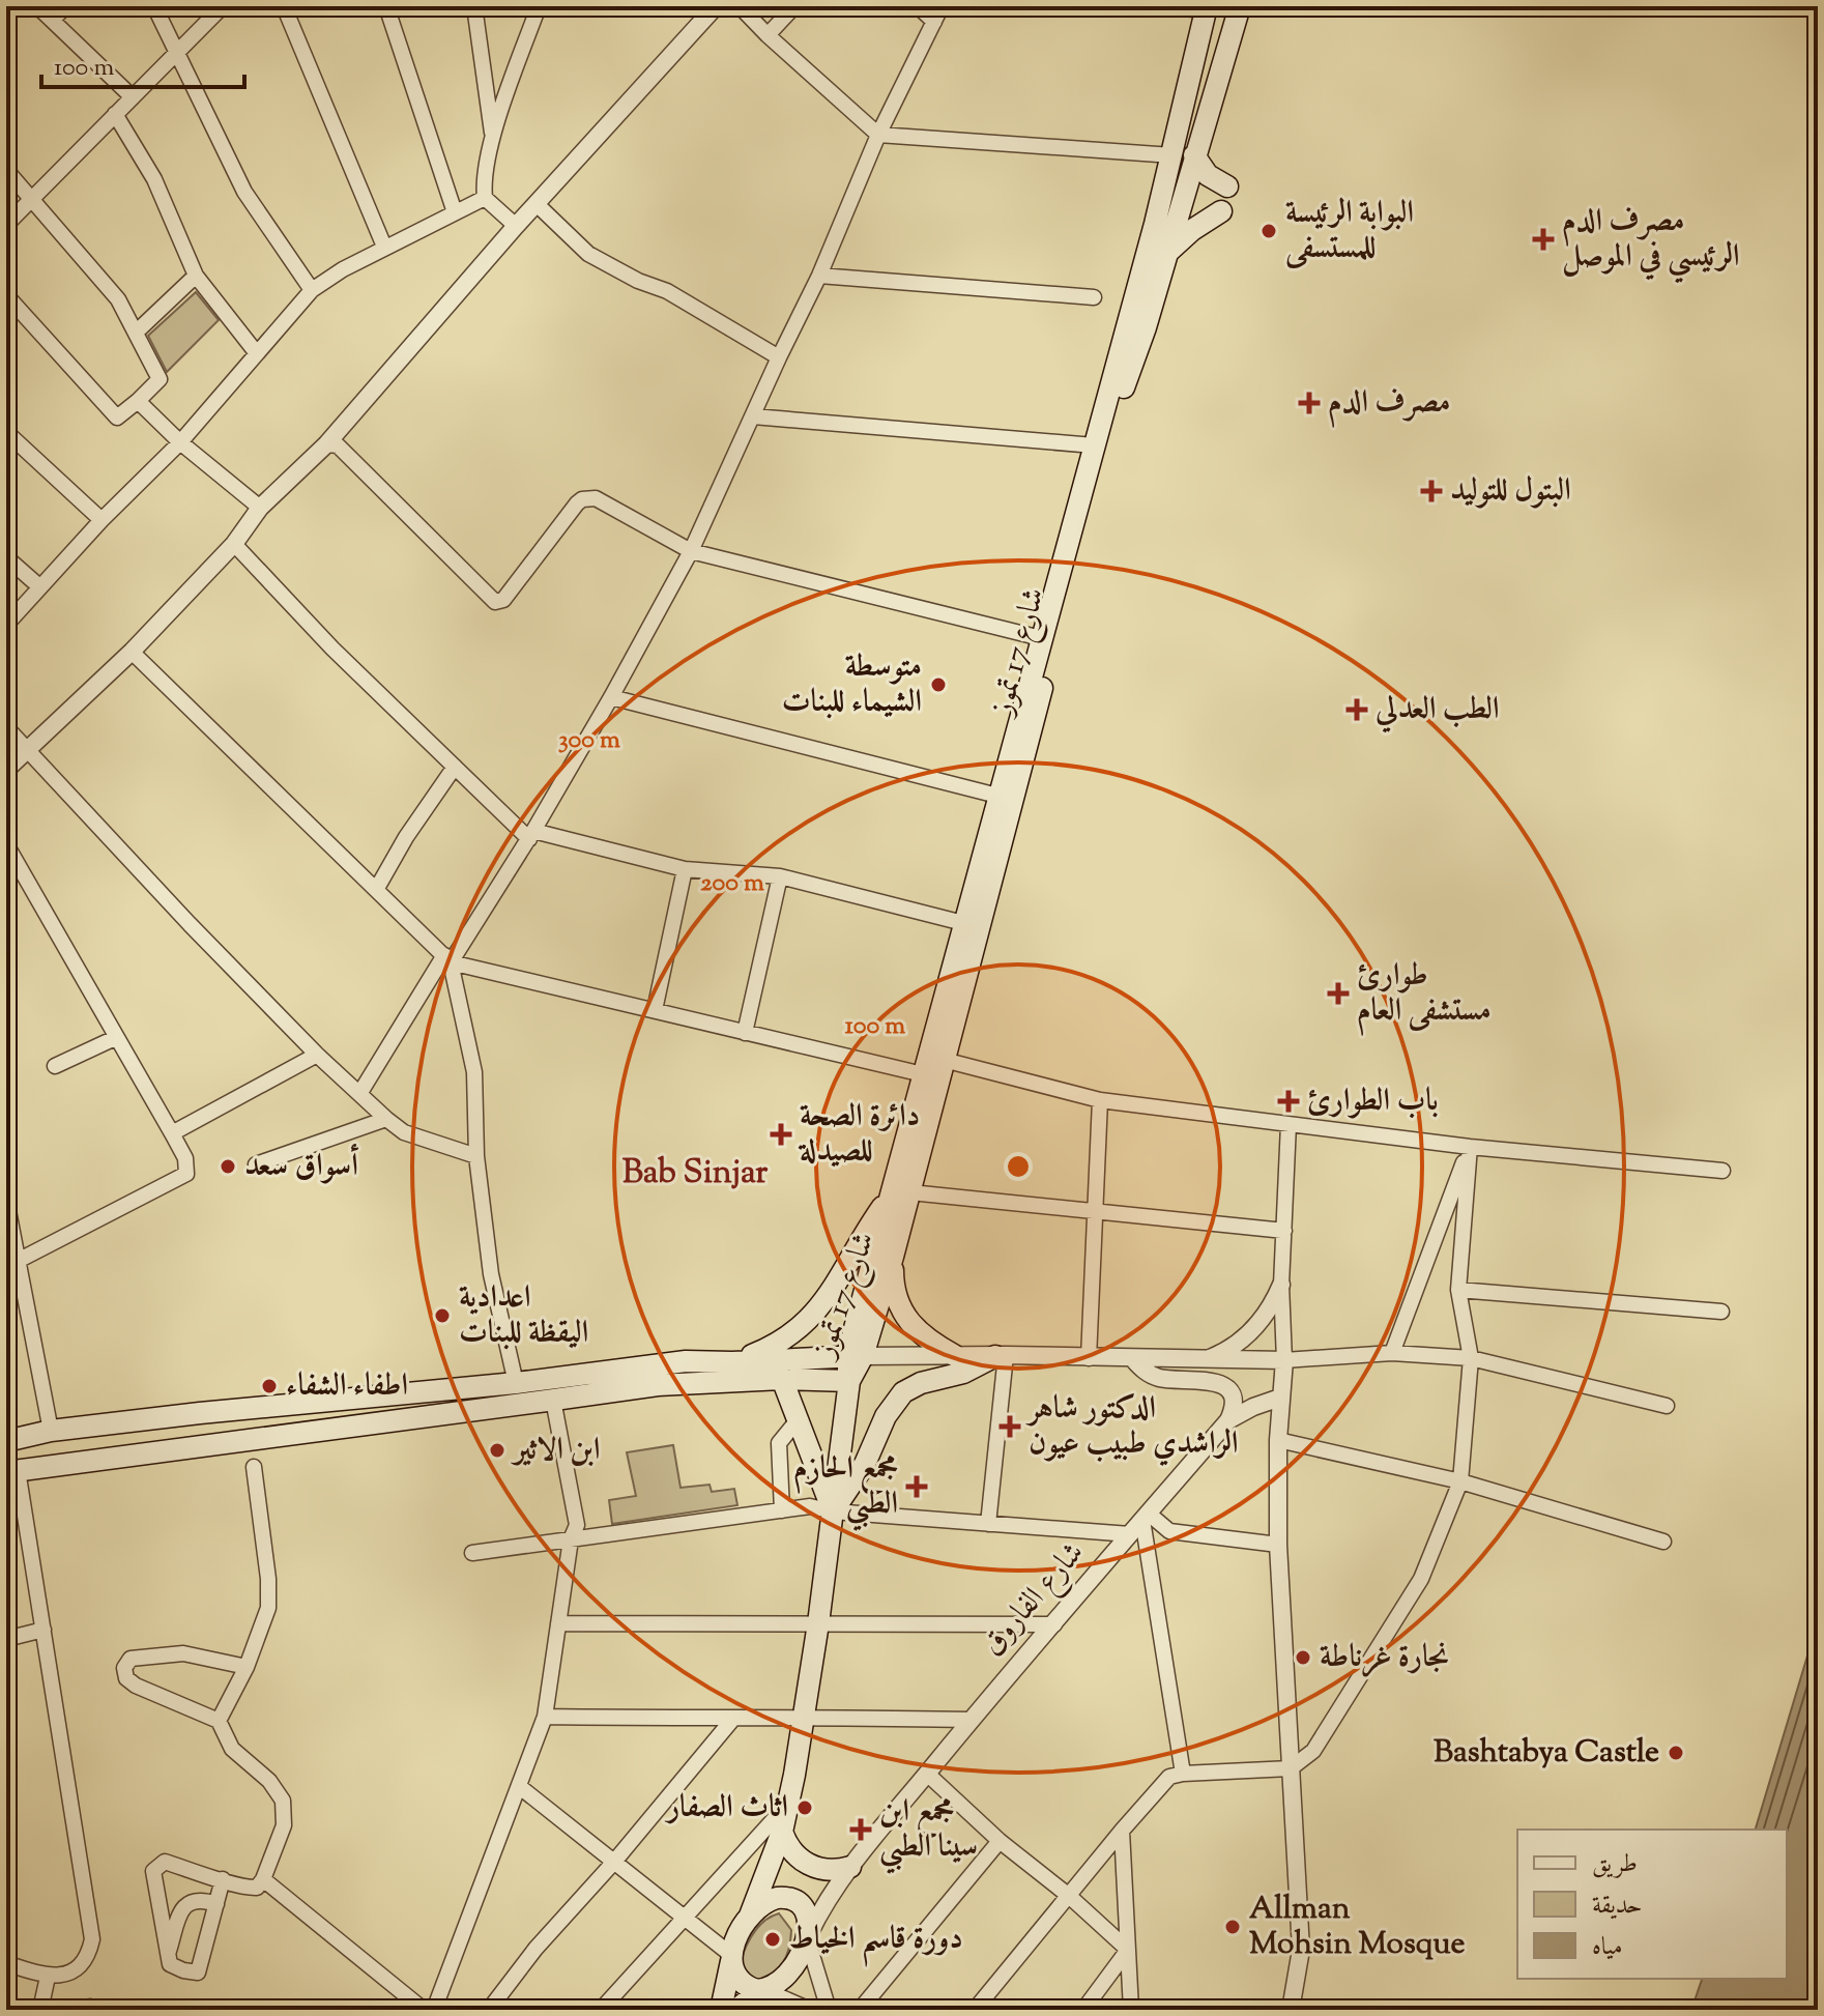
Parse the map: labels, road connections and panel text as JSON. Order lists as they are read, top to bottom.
{
  "streets": {
    "main road": ["شارع 17 تموز", "شارع الفاروق"]
  },
  "crossings": [
    ["شارع 17 تموز", "شارع الفاروق"]
  ],
  "districts": ["Bab Sinjar"],
  "places": {
    "other": [
      "البوابة الرئيسة للمستسفى",
      "متوسطة الشيماء للبنات",
      "أسواق سعد",
      "اعدادية اليقظة للبنات",
      "اطفاء الشفاء",
      "ابن الاثير",
      "نجارة غرناطة",
      "Bashtabya Castle",
      "اثاث الصفار",
      "Allman Mohsin Mosque",
      "دورة قاسم الخياط"
    ],
    "health": [
      "مصرف الدم الرئيسي في الموصل",
      "مصرف الدم",
      "البتول للتوليد",
      "الطب العدلي",
      "طوارئ مستشفى العام",
      "باب الطوارئ",
      "دائرة الصحة للصيدلة",
      "الدكتور شاهر الراشدي طبيب عيون",
      "مجمع الحازم الطبي",
      "مجمع ابن سينا الطبي"
    ]
  },
  "legend": ["طريق", "حديقة", "مياه"],
  "scale_bar": "100 m",
  "rings": ["300 m", "200 m", "100 m"]
}
